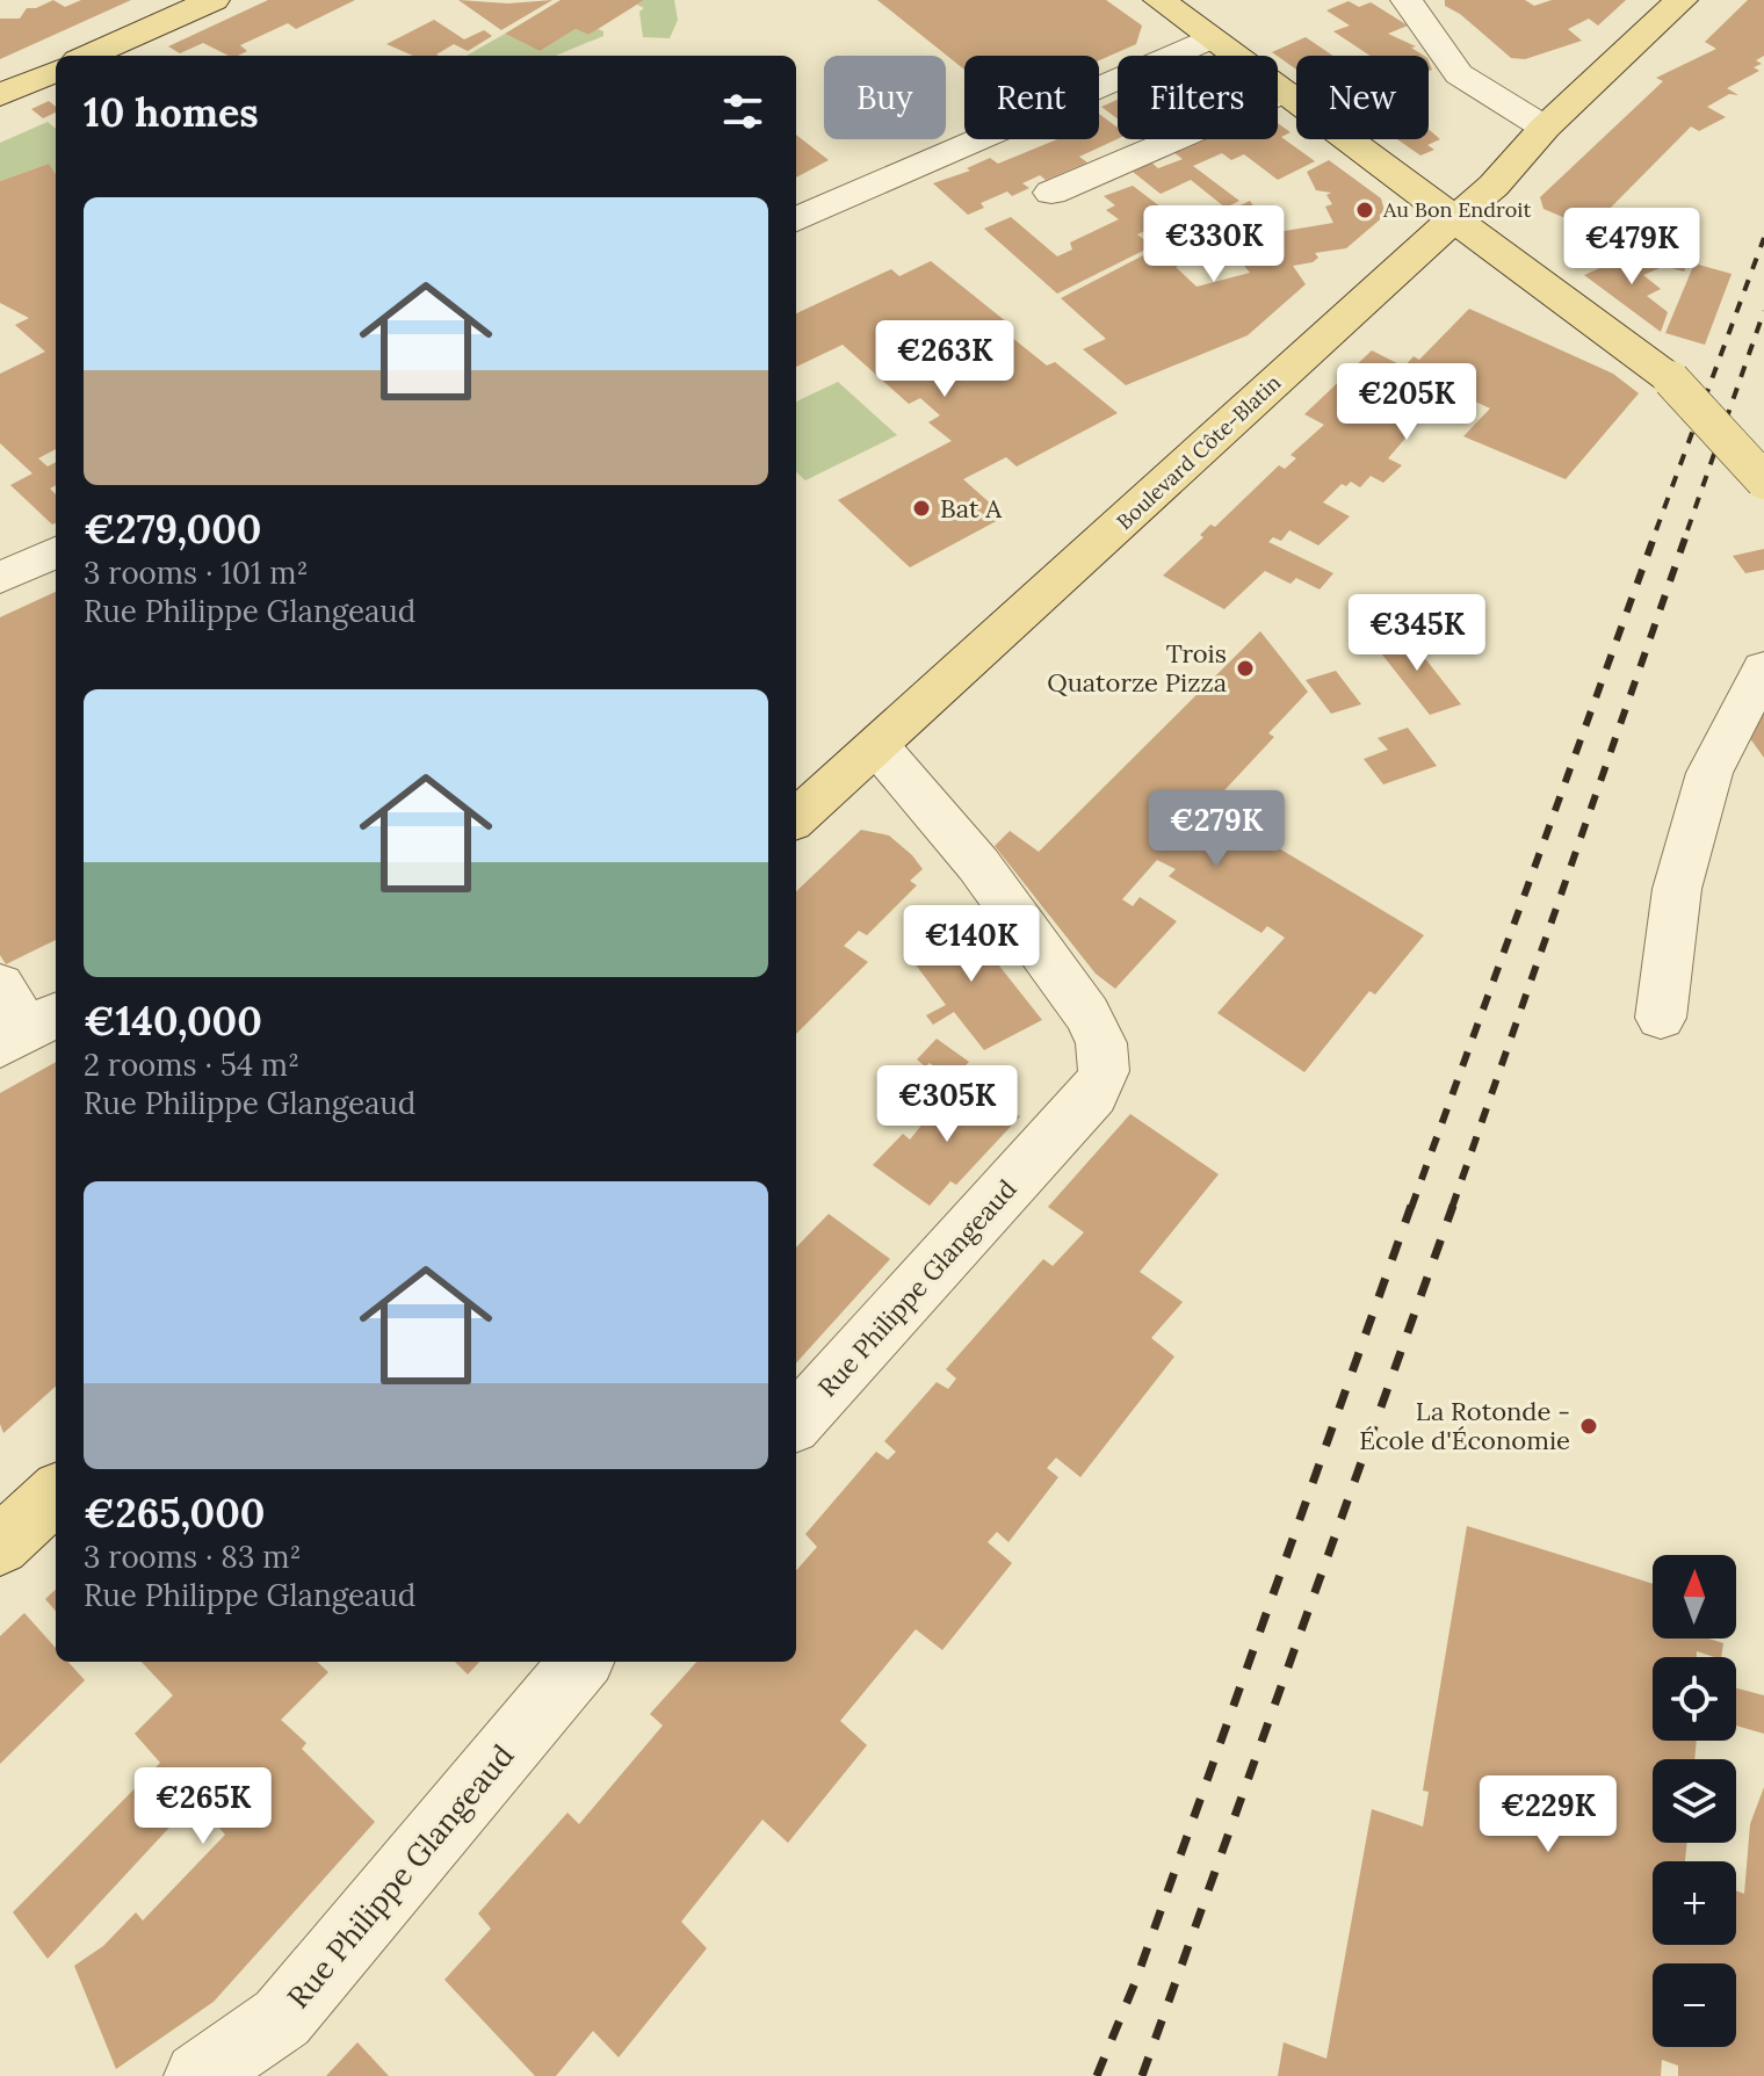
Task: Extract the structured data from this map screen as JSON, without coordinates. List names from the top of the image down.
{
  "streets": {
    "main road": ["Boulevard Côte-Blatin"],
    "street": ["Rue Philippe Glangeaud"]
  },
  "crossings": [
    ["Boulevard Côte-Blatin", "Rue Philippe Glangeaud"]
  ],
  "places": [
    "Au Bon Endroit",
    "Bat A",
    "Trois Quatorze Pizza",
    "La Rotonde - École d'Économie"
  ],
  "north": "top",
  "page": {
    "chip": [
      "Buy",
      "Rent",
      "Filters",
      "New"
    ],
    "heading": "10 homes",
    "list": [
      {
        "name": "€279,000",
        "note": "3 rooms · 101 m² · Rue Philippe Glangeaud"
      },
      {
        "name": "€140,000",
        "note": "2 rooms · 54 m² · Rue Philippe Glangeaud"
      },
      {
        "name": "€265,000",
        "note": "3 rooms · 83 m² · Rue Philippe Glangeaud"
      }
    ],
    "price": [
      "€330K",
      "€479K",
      "€263K",
      "€205K",
      "€345K",
      "€279K",
      "€140K",
      "€305K",
      "€265K",
      "€229K"
    ],
    "map_buttons": ["+", "−"]
  }
}
